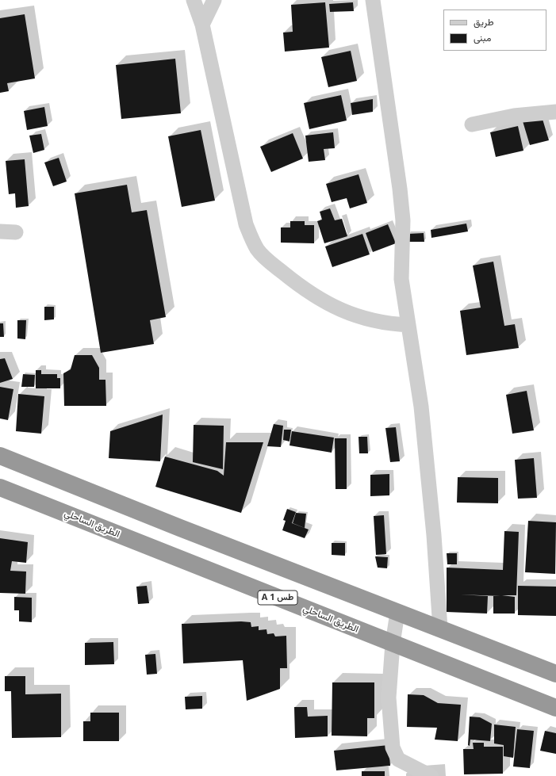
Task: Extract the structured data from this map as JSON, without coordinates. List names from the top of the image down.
{
  "streets": {
    "highway": ["الطريق الساحلي", "A 1 طس"]
  },
  "legend": ["طريق", "مبنى"]
}
